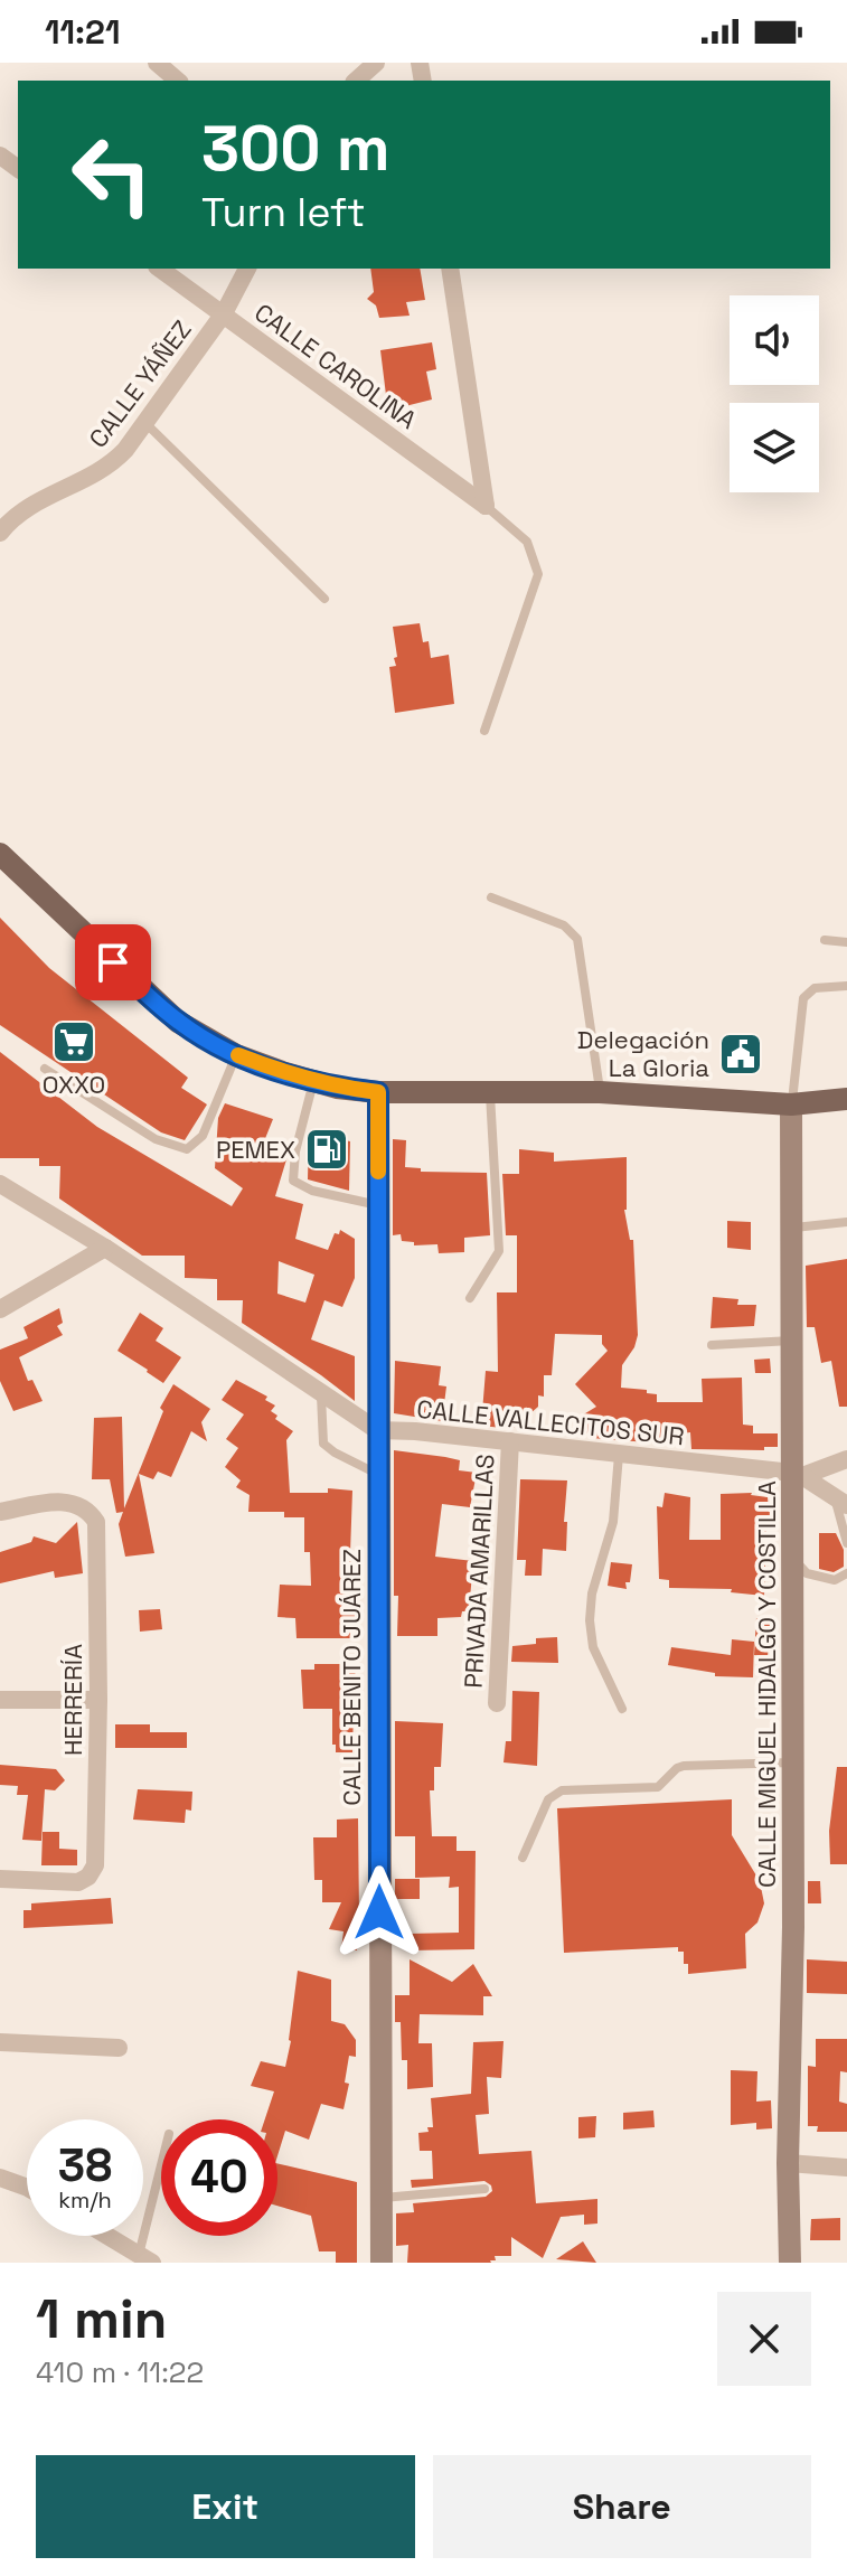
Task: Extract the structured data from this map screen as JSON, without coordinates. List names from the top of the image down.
{
  "streets": {
    "street": [
      "CALLE CAROLINA",
      "CALLE YÁÑEZ",
      "CALLE VALLECITOS SUR",
      "PRIVADA AMARILLAS",
      "CALLE BENITO JUÁREZ",
      "CALLE MIGUEL HIDALGO Y COSTILLA",
      "HERRERÍA"
    ]
  },
  "crossings": [
    ["CALLE CAROLINA", "CALLE YÁÑEZ"],
    ["CALLE VALLECITOS SUR", "PRIVADA AMARILLAS"],
    ["CALLE VALLECITOS SUR", "CALLE BENITO JUÁREZ"],
    ["CALLE VALLECITOS SUR", "CALLE MIGUEL HIDALGO Y COSTILLA"]
  ],
  "places": {
    "supermarket": ["OXXO"],
    "public building": ["Delegación La Gloria"],
    "fuel station": ["PEMEX"]
  },
  "page": {
    "status": "11:21",
    "turn": ["300 m", "Turn left"],
    "speed": "38 km/h",
    "limit": "40",
    "heading": ["1 min", "410 m · 11:22"],
    "buttons": ["Exit", "Share"]
  }
}
